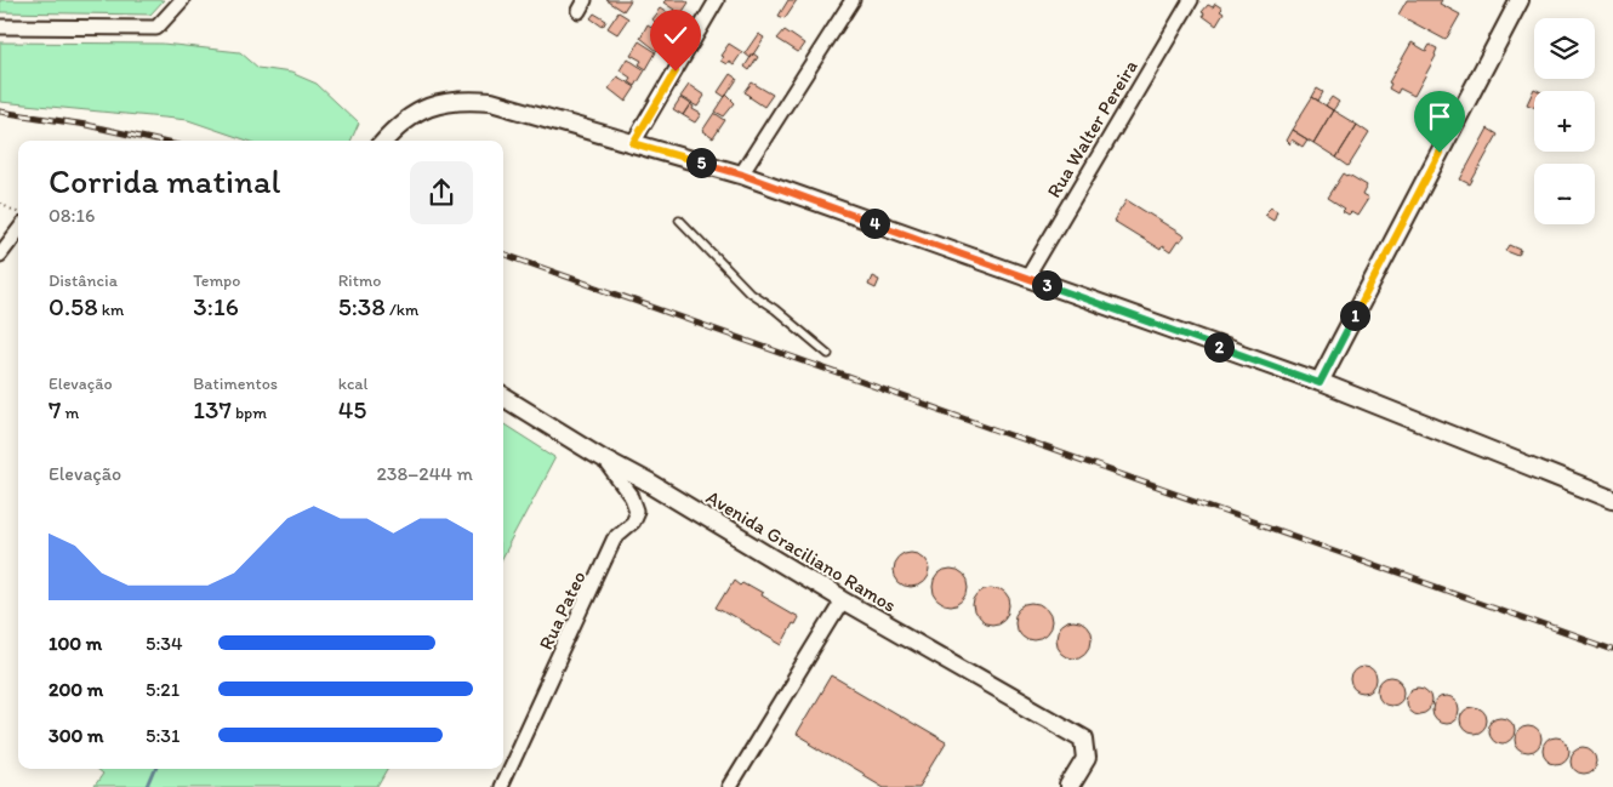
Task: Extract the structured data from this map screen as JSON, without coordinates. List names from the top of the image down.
{
  "streets": {
    "street": ["Rua Walter Pereira", "Avenida Graciliano Ramos", "Rua Pateo"]
  },
  "crossings": [
    ["Avenida Graciliano Ramos", "Rua Pateo"]
  ],
  "page": {
    "map_buttons": ["+", "−"],
    "heading": ["Corrida matinal", "08:16"],
    "pins": [
      "5",
      "4",
      "3",
      "1",
      "2"
    ],
    "stats": [
      ["Distância", "0.58 km"],
      ["Tempo", "3:16"],
      ["Ritmo", "5:38 /km"],
      ["Elevação", "7 m"],
      ["Batimentos", "137 bpm"],
      ["kcal", "45"]
    ],
    "chart": ["Elevação", "238–244 m"],
    "list": [
      {
        "name": "100 m",
        "note": "5:34"
      },
      {
        "name": "200 m",
        "note": "5:21"
      },
      {
        "name": "300 m",
        "note": "5:31"
      }
    ]
  }
}
